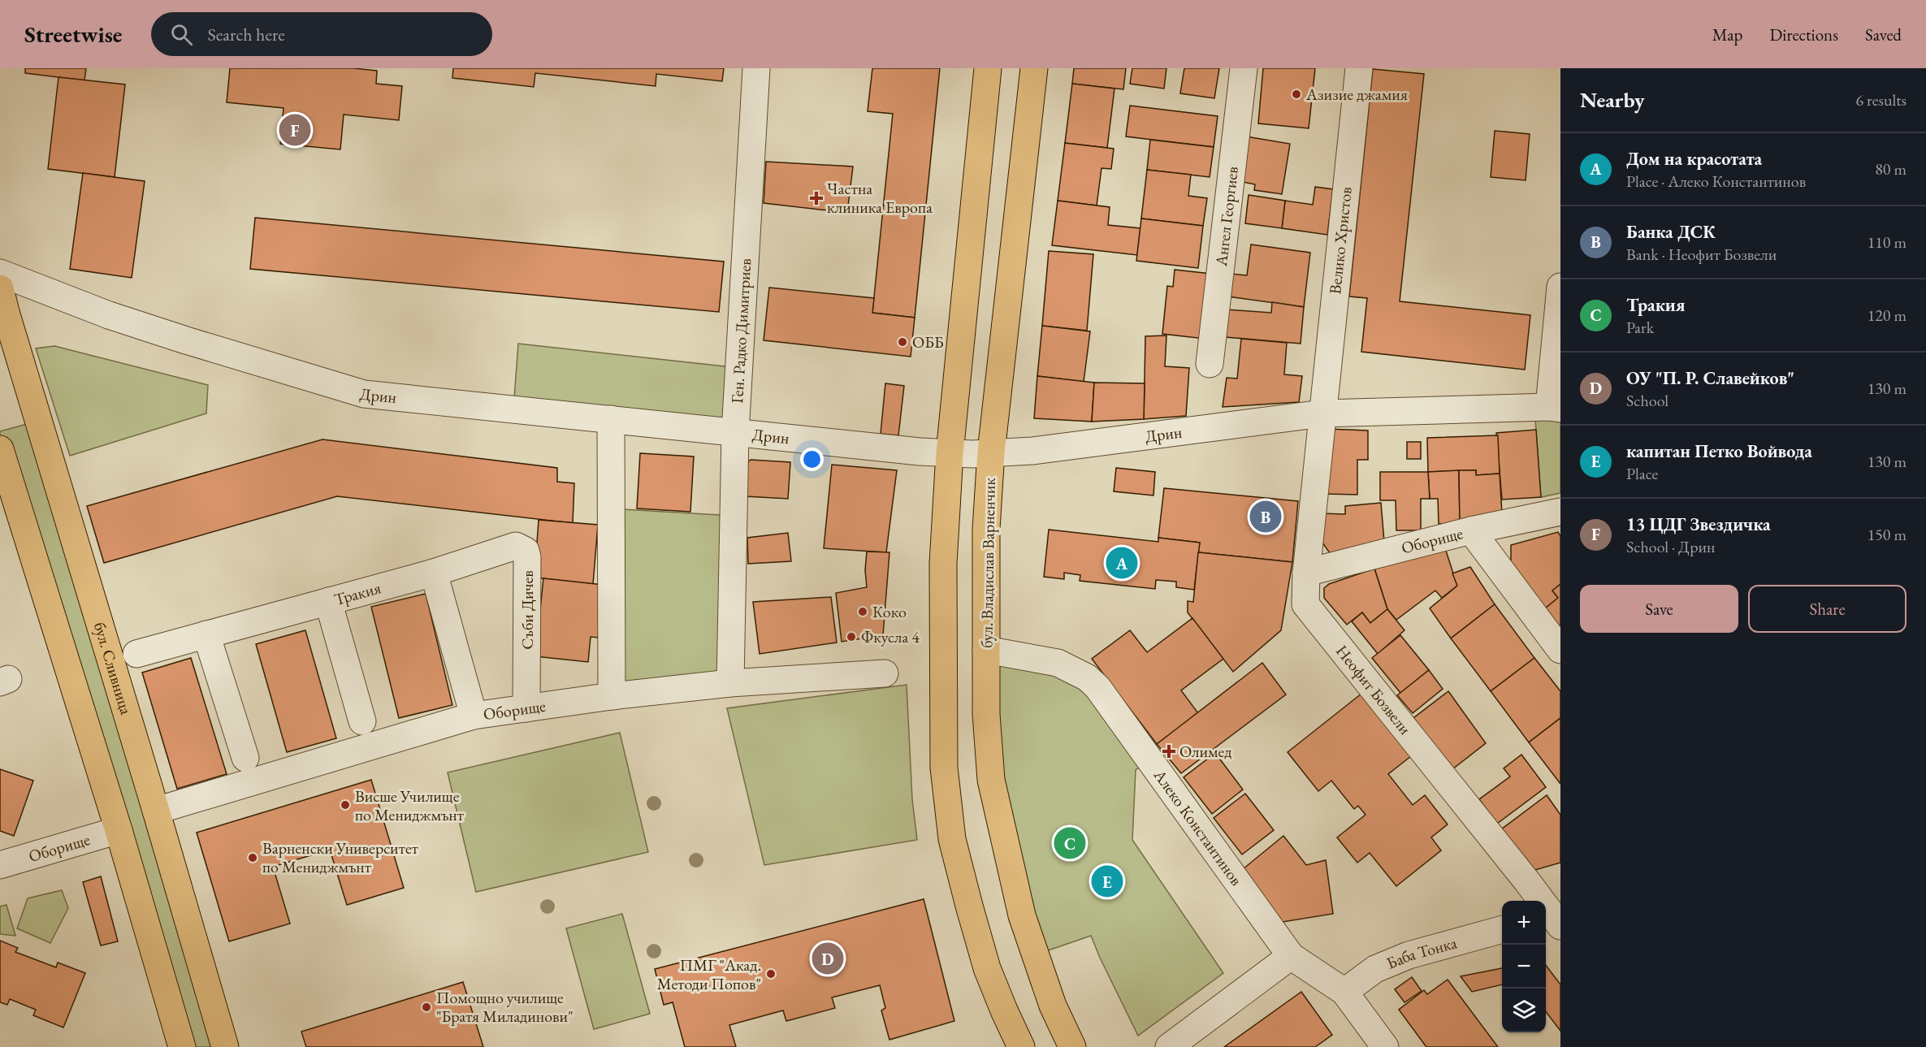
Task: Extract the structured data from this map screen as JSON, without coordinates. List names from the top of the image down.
{
  "streets": {
    "main road": ["бул. Владислав Варненчик", "бул. Сливница"],
    "street": [
      "Ангел Георгиев",
      "Велико Христов",
      "Ген. Радко Димитриев",
      "Дрин",
      "Оборище",
      "Тракия",
      "Съби Дичев",
      "Неофит Бозвели",
      "Алеко Константинов",
      "Баба Тонка"
    ]
  },
  "crossings": [
    ["Велико Христов", "Дрин"],
    ["Велико Христов", "Неофит Бозвели"],
    ["Ген. Радко Димитриев", "Дрин"],
    ["Ген. Радко Димитриев", "Оборище"],
    ["Дрин", "бул. Владислав Варненчик"],
    ["Дрин", "Неофит Бозвели"],
    ["Оборище", "Съби Дичев"],
    ["Оборище", "бул. Сливница"],
    ["Оборище", "Неофит Бозвели"],
    ["бул. Владислав Варненчик", "Алеко Константинов"],
    ["Тракия", "Съби Дичев"],
    ["Алеко Константинов", "Баба Тонка"]
  ],
  "places": {
    "other": [
      "Азизие джамия",
      "ОББ",
      "Коко",
      "Фкусла 4",
      "Висше Училище по Мениджмънт",
      "Варненски Университет по Мениджмънт",
      "ПМГ \"Акад. Методи Попов\"",
      "Помощно училище \"Братя Миладинови\""
    ],
    "health": ["Частна клиника Европа", "Олимед"]
  },
  "page": {
    "header": "Streetwise",
    "search": "Search here",
    "nav": ["Map", "Directions", "Saved"],
    "heading": ["Nearby", "6 results"],
    "pins": [
      "F",
      "B",
      "A",
      "C",
      "E",
      "D"
    ],
    "list": [
      {
        "mark": "A",
        "name": "Дом на красотата",
        "note": "Place · Алеко Константинов",
        "value": "80 m"
      },
      {
        "mark": "B",
        "name": "Банка ДСК",
        "note": "Bank · Неофит Бозвели",
        "value": "110 m"
      },
      {
        "mark": "C",
        "name": "Тракия",
        "note": "Park",
        "value": "120 m"
      },
      {
        "mark": "D",
        "name": "ОУ \"П. Р. Славейков\"",
        "note": "School",
        "value": "130 m"
      },
      {
        "mark": "E",
        "name": "капитан Петко Войвода",
        "note": "Place",
        "value": "130 m"
      },
      {
        "mark": "F",
        "name": "13 ЦДГ Звездичка",
        "note": "School · Дрин",
        "value": "150 m"
      }
    ],
    "buttons": ["Save", "Share"],
    "map_buttons": ["+", "−"]
  }
}
